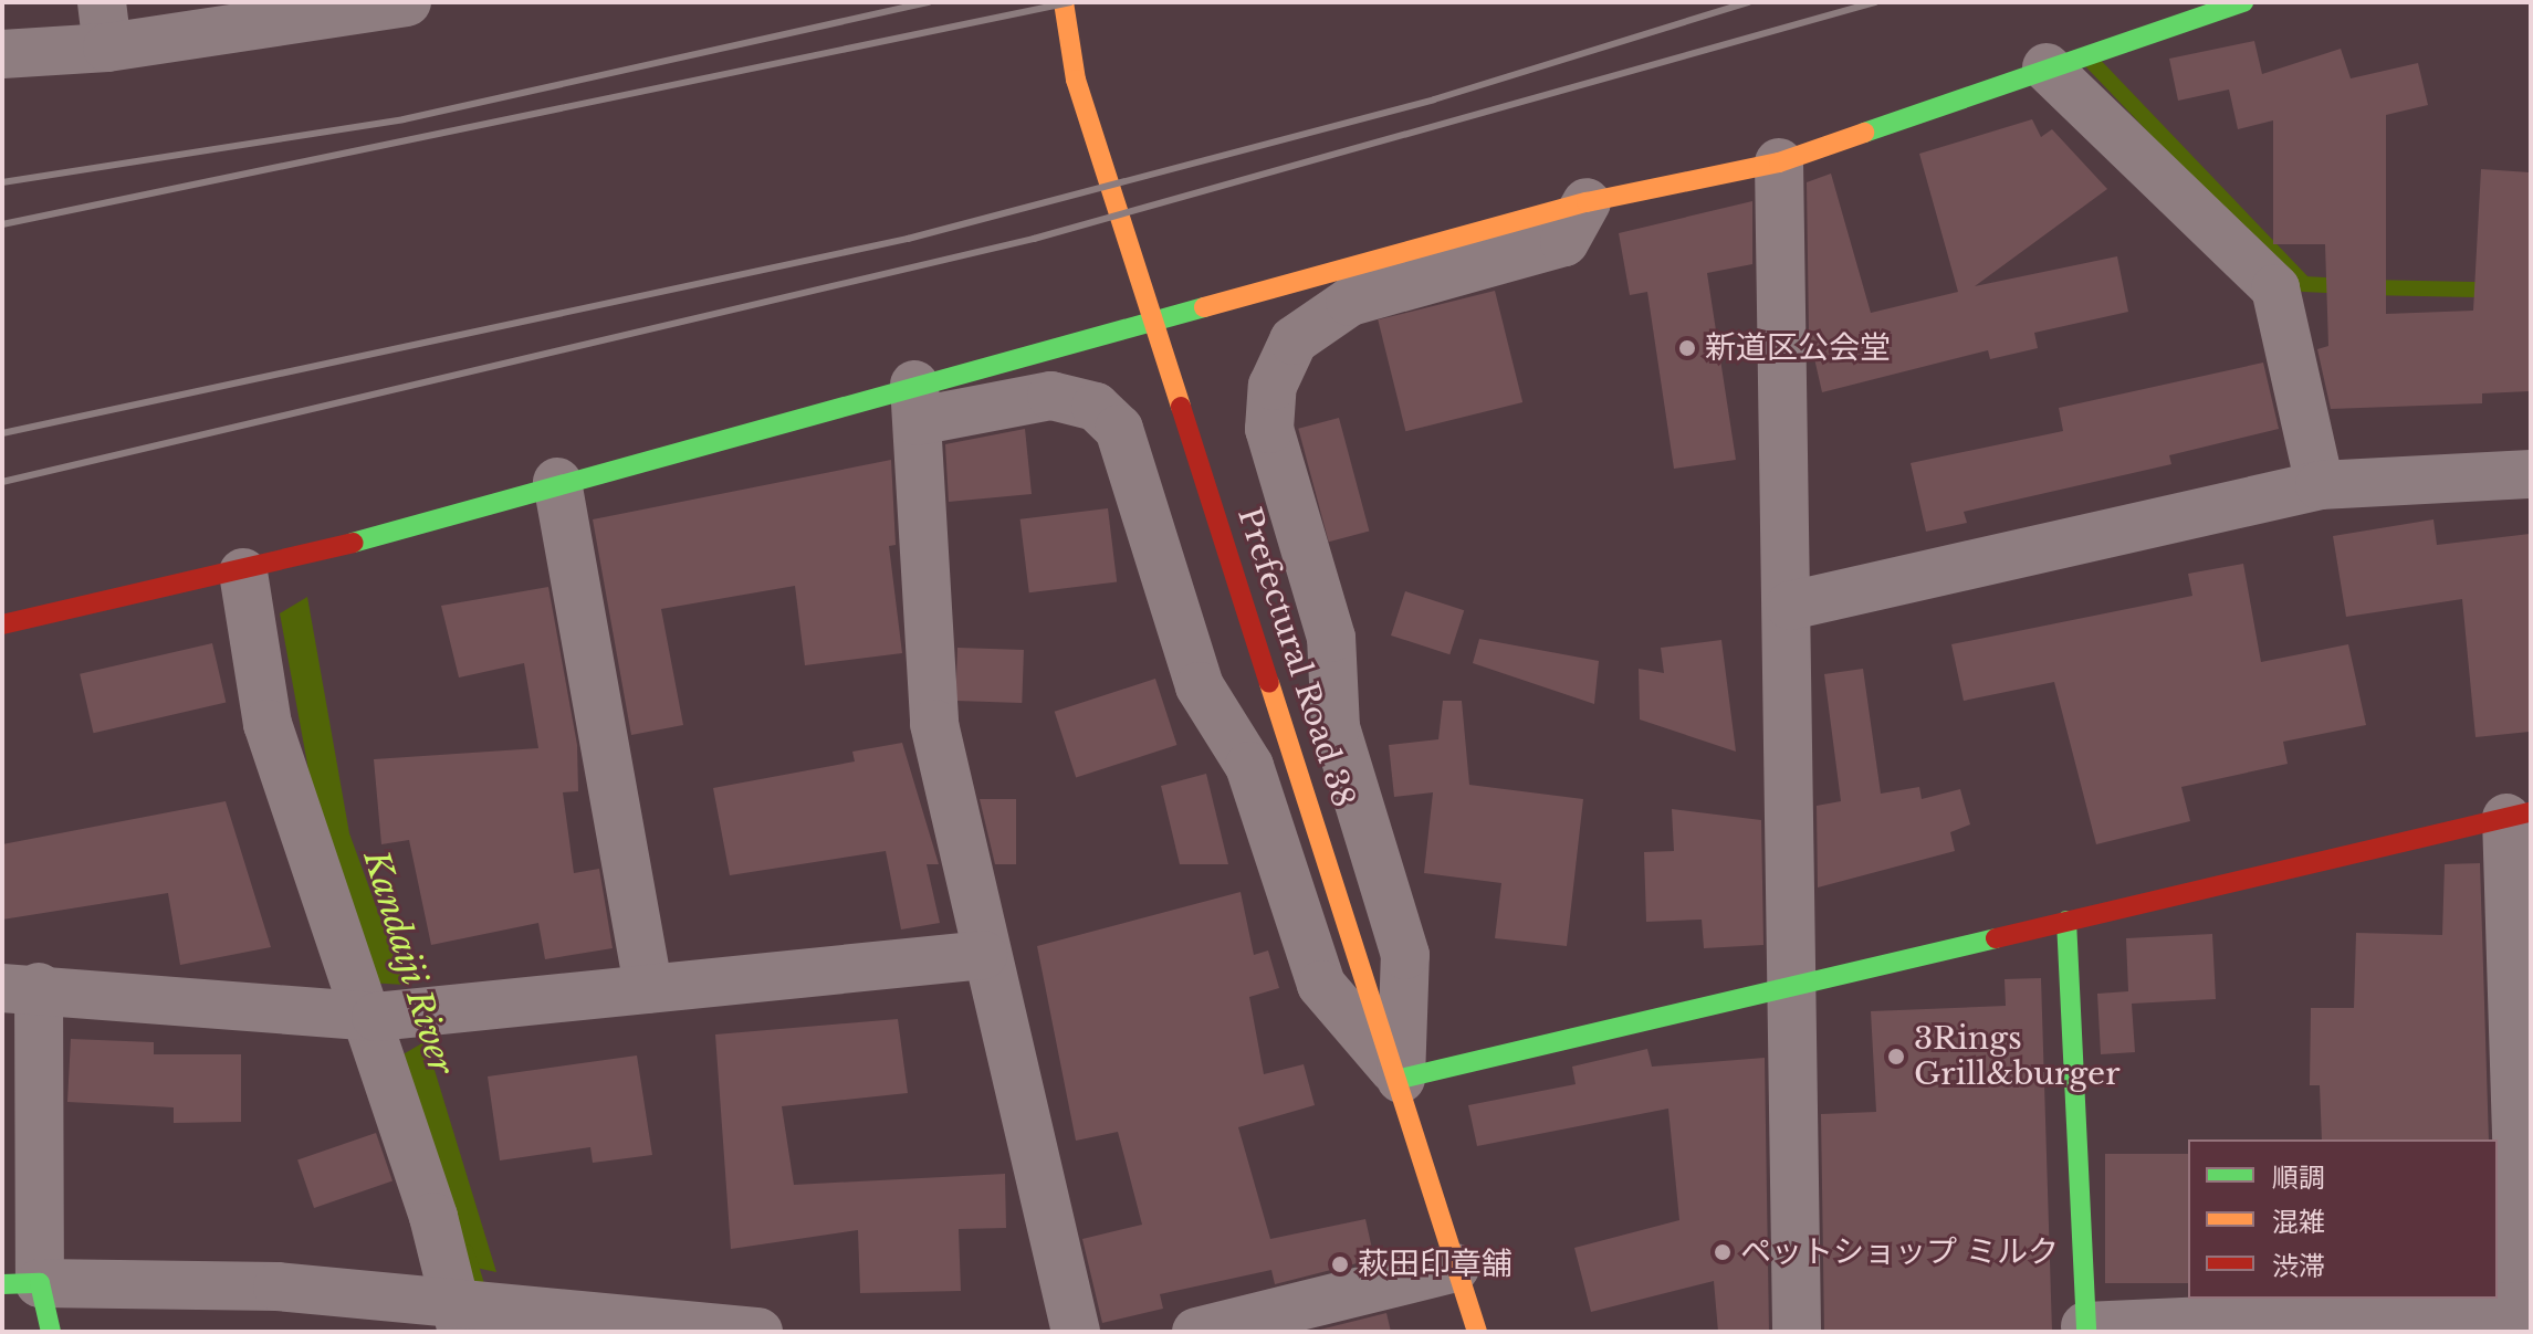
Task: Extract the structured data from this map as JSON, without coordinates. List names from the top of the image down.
{
  "streets": {
    "street": ["Prefectural Road 38"]
  },
  "water": ["Kandaiji River"],
  "places": [
    "新道区公会堂",
    "3Rings Grill&burger",
    "ペットショップ ミルク",
    "萩田印章舗"
  ],
  "legend": ["順調", "混雑", "渋滞"]
}
